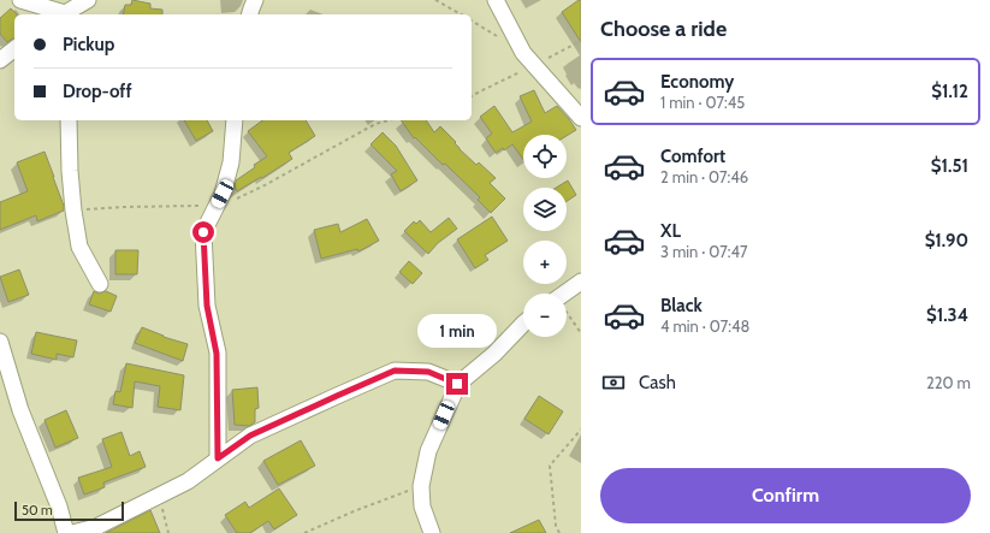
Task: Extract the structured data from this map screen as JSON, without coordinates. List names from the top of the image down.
{
  "scale_bar": "50 m",
  "page": {
    "heading": "Choose a ride",
    "banner": ["Pickup", "Drop-off"],
    "list": [
      {
        "name": "Economy",
        "note": "1 min · 07:45",
        "value": "$1.12"
      },
      {
        "name": "Comfort",
        "note": "2 min · 07:46",
        "value": "$1.51"
      },
      {
        "name": "XL",
        "note": "3 min · 07:47",
        "value": "$1.90"
      },
      {
        "name": "Black",
        "note": "4 min · 07:48",
        "value": "$1.34"
      }
    ],
    "map_buttons": ["+", "−"],
    "bubble": "1 min",
    "pay": ["Cash", "220 m"],
    "buttons": "Confirm",
    "scale": "50 m"
  }
}
